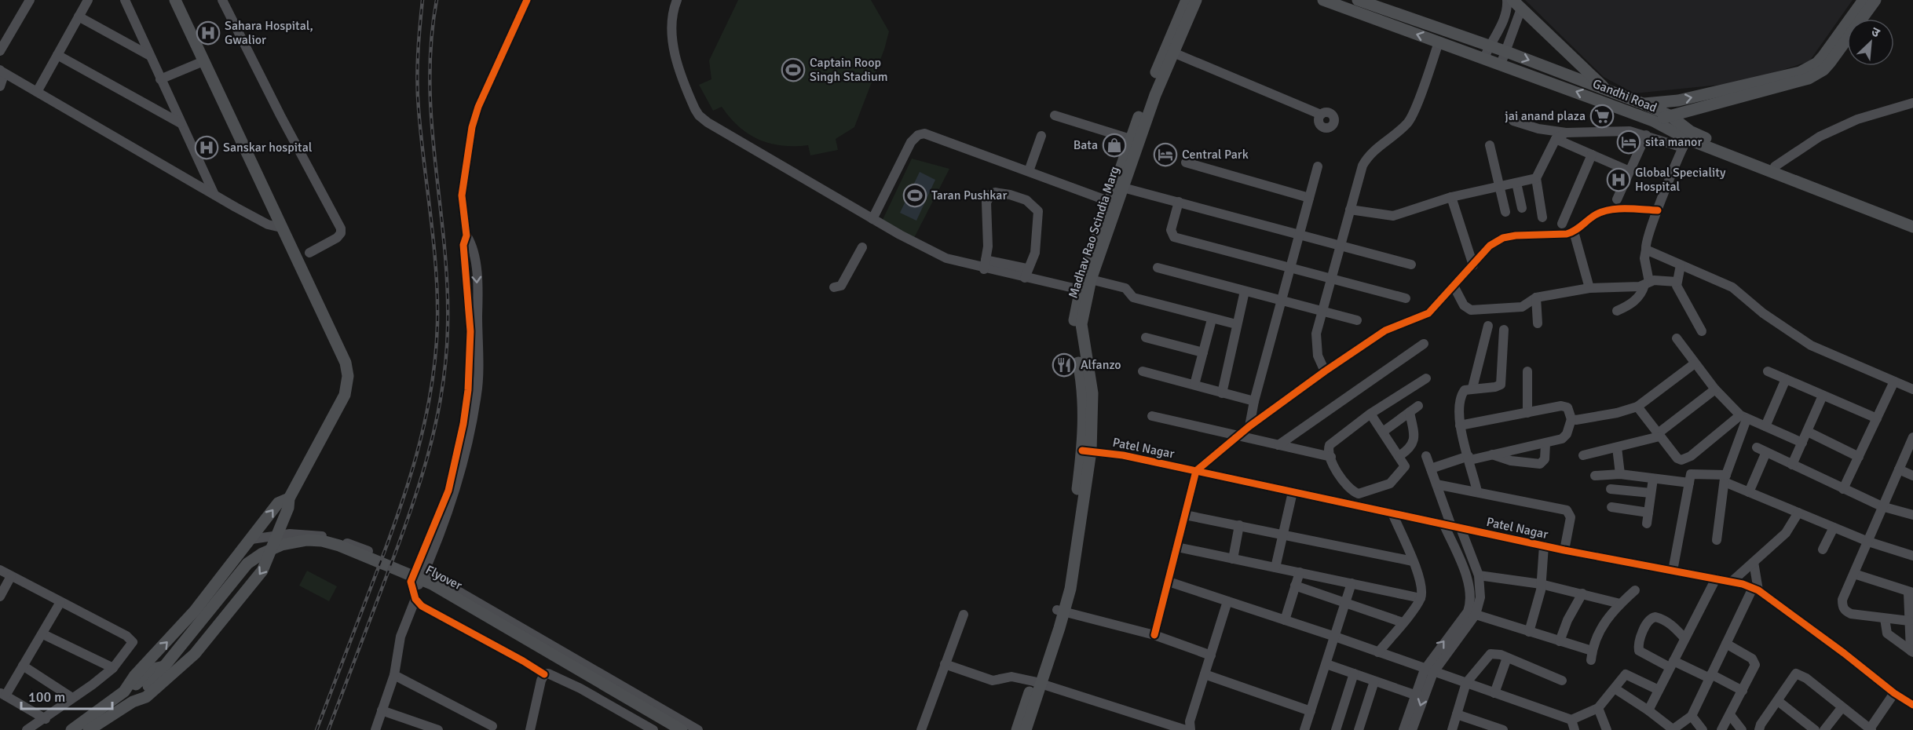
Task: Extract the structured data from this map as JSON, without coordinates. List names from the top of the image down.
{
  "streets": {
    "main road": ["Gandhi Road", "Madhav Rao Scindia Marg", "Flyover"],
    "street": ["Patel Nagar"]
  },
  "crossings": [
    ["Madhav Rao Scindia Marg", "Patel Nagar"]
  ],
  "places": {
    "hospital": ["Sahara Hospital, Gwalior", "Sanskar hospital", "Global Speciality Hospital"],
    "sports": ["Captain Roop Singh Stadium", "Taran Pushkar"],
    "supermarket": ["jai anand plaza"],
    "hotel": ["sita manor", "Central Park"],
    "shop": ["Bata"],
    "restaurant": ["Alfanzo"]
  },
  "scale_bar": "100 m",
  "north": "top right"
}
